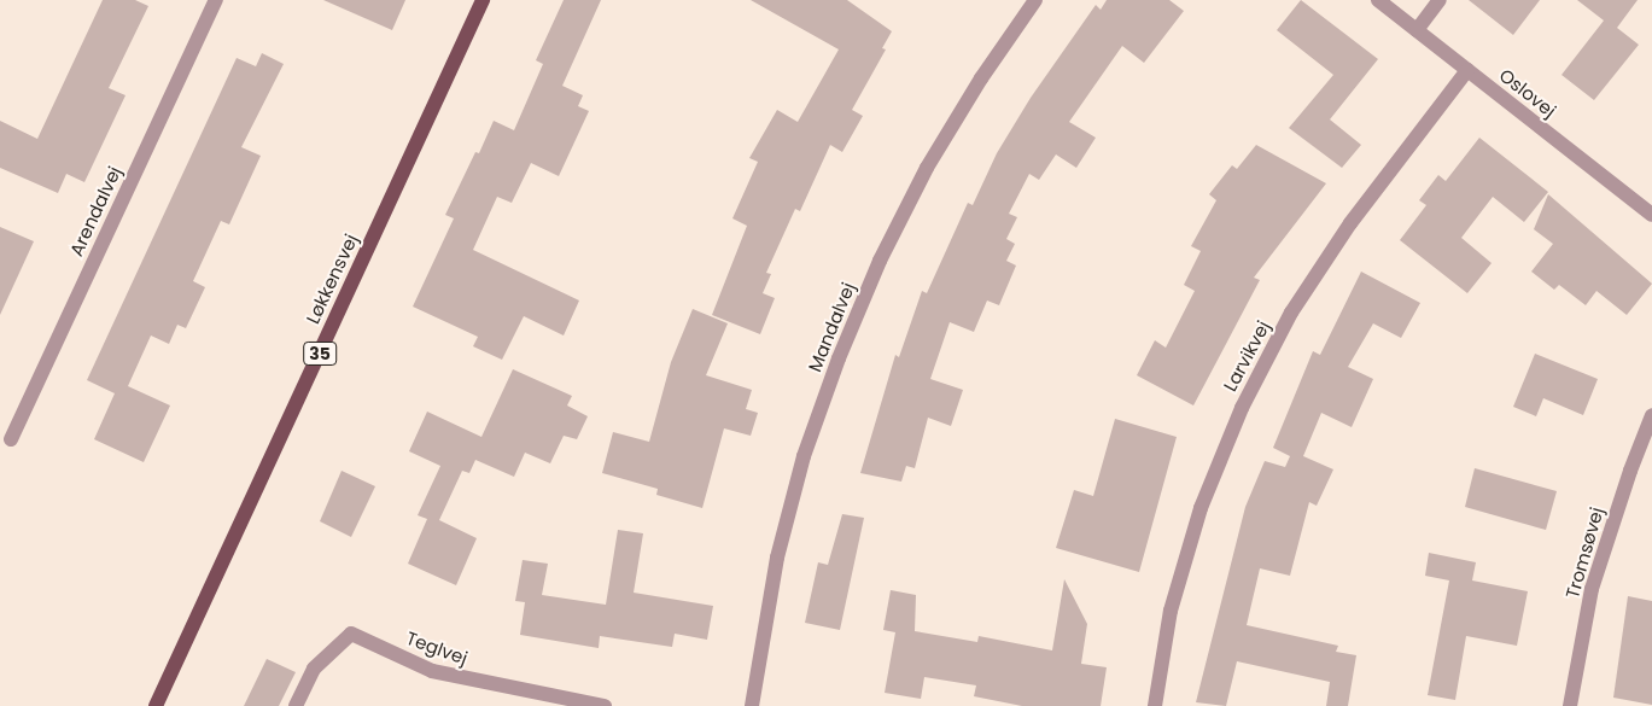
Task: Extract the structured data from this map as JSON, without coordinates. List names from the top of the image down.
{
  "streets": {
    "main road": ["Løkkensvej", "35"],
    "street": [
      "Oslovej",
      "Arendalvej",
      "Mandalvej",
      "Larvikvej",
      "Tromsøvej",
      "Teglvej"
    ]
  },
  "crossings": [
    ["Oslovej", "Larvikvej"]
  ]
}
